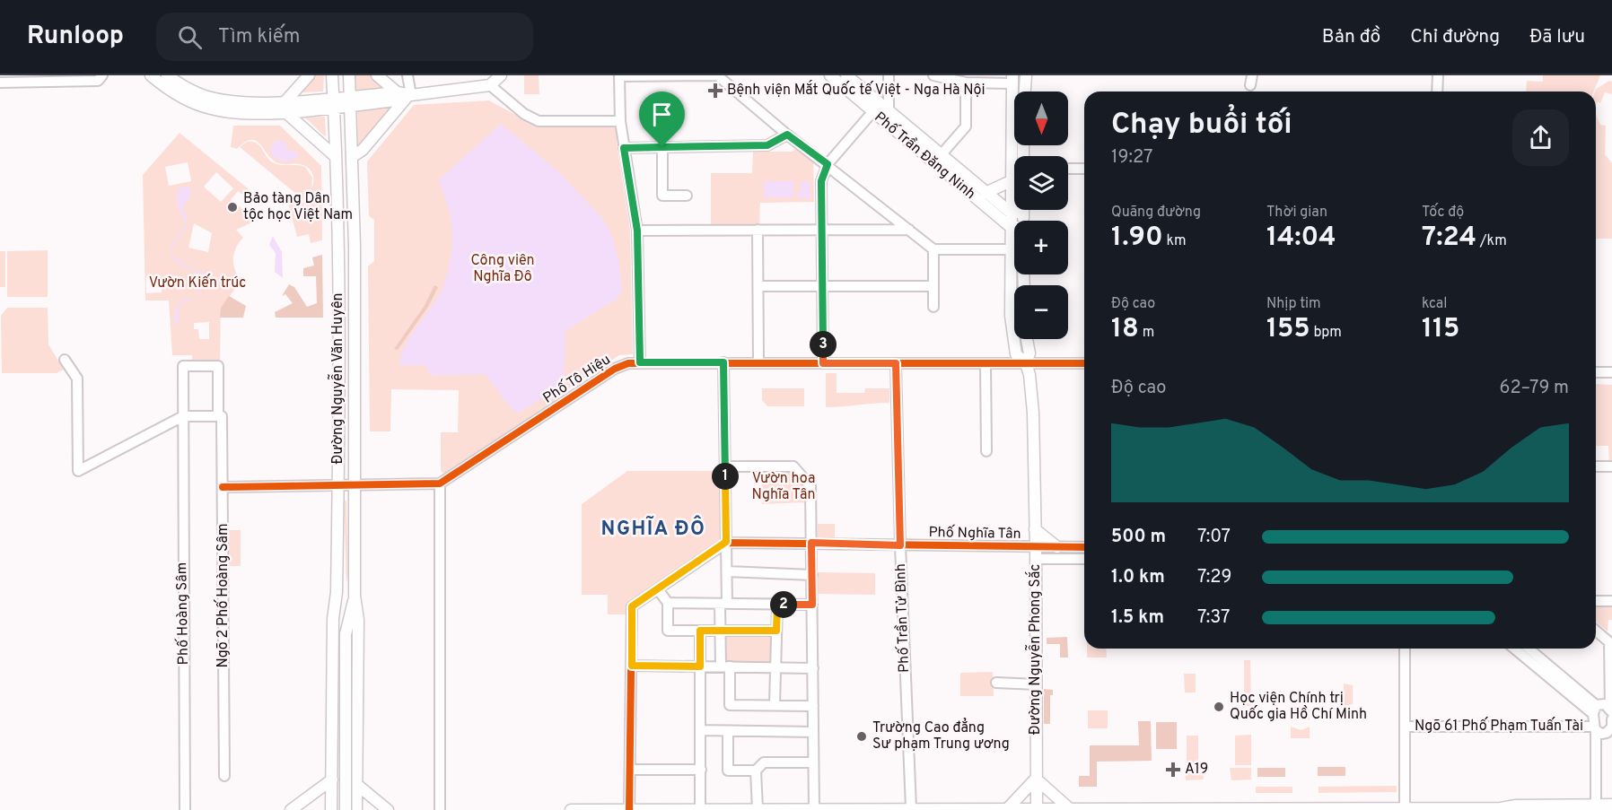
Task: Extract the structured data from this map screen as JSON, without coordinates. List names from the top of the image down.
{
  "streets": {
    "main road": ["Phố Trần Đăng Ninh", "Đường Nguyễn Văn Huyên", "Đường Nguyễn Phong Sắc"],
    "street": [
      "Phố Tô Hiệu",
      "Phố Nghĩa Tân",
      "Ngõ 2 Phố Hoàng Sâm",
      "Phố Hoàng Sâm",
      "Phố Trần Tử Bình",
      "Ngõ 61 Phố Phạm Tuấn Tài"
    ]
  },
  "crossings": [
    ["Phố Trần Đăng Ninh", "Đường Nguyễn Phong Sắc"],
    ["Phố Tô Hiệu", "Phố Trần Tử Bình"],
    ["Phố Tô Hiệu", "Đường Nguyễn Phong Sắc"],
    ["Phố Nghĩa Tân", "Phố Trần Tử Bình"],
    ["Phố Nghĩa Tân", "Đường Nguyễn Phong Sắc"],
    ["Ngõ 2 Phố Hoàng Sâm", "Phố Hoàng Sâm"]
  ],
  "districts": ["NGHĨA ĐÔ"],
  "parks": ["Công viên Nghĩa Đô", "Vườn Kiến trúc", "Vườn hoa Nghĩa Tân"],
  "places": {
    "health": ["Bệnh viện Mắt Quốc tế Việt - Nga Hà Nội", "A19"],
    "other": ["Bảo tàng Dân tộc học Việt Nam", "Học viện Chính trị Quốc gia Hồ Chí Minh", "Trường Cao đẳng Sư phạm Trung ương"]
  },
  "north": "bottom",
  "page": {
    "header": "Runloop",
    "search": "Tìm kiếm",
    "nav": ["Bản đồ", "Chỉ đường", "Đã lưu"],
    "map_buttons": ["+", "−"],
    "heading": ["Chạy buổi tối", "19:27"],
    "stats": [
      ["Quãng đường", "1.90 km"],
      ["Thời gian", "14:04"],
      ["Tốc độ", "7:24 /km"],
      ["Độ cao", "18 m"],
      ["Nhịp tim", "155 bpm"],
      ["kcal", "115"]
    ],
    "pins": ["3", "1", "2"],
    "chart": ["Độ cao", "62–79 m"],
    "list": [
      {
        "name": "500 m",
        "note": "7:07"
      },
      {
        "name": "1.0 km",
        "note": "7:29"
      },
      {
        "name": "1.5 km",
        "note": "7:37"
      }
    ]
  }
}
